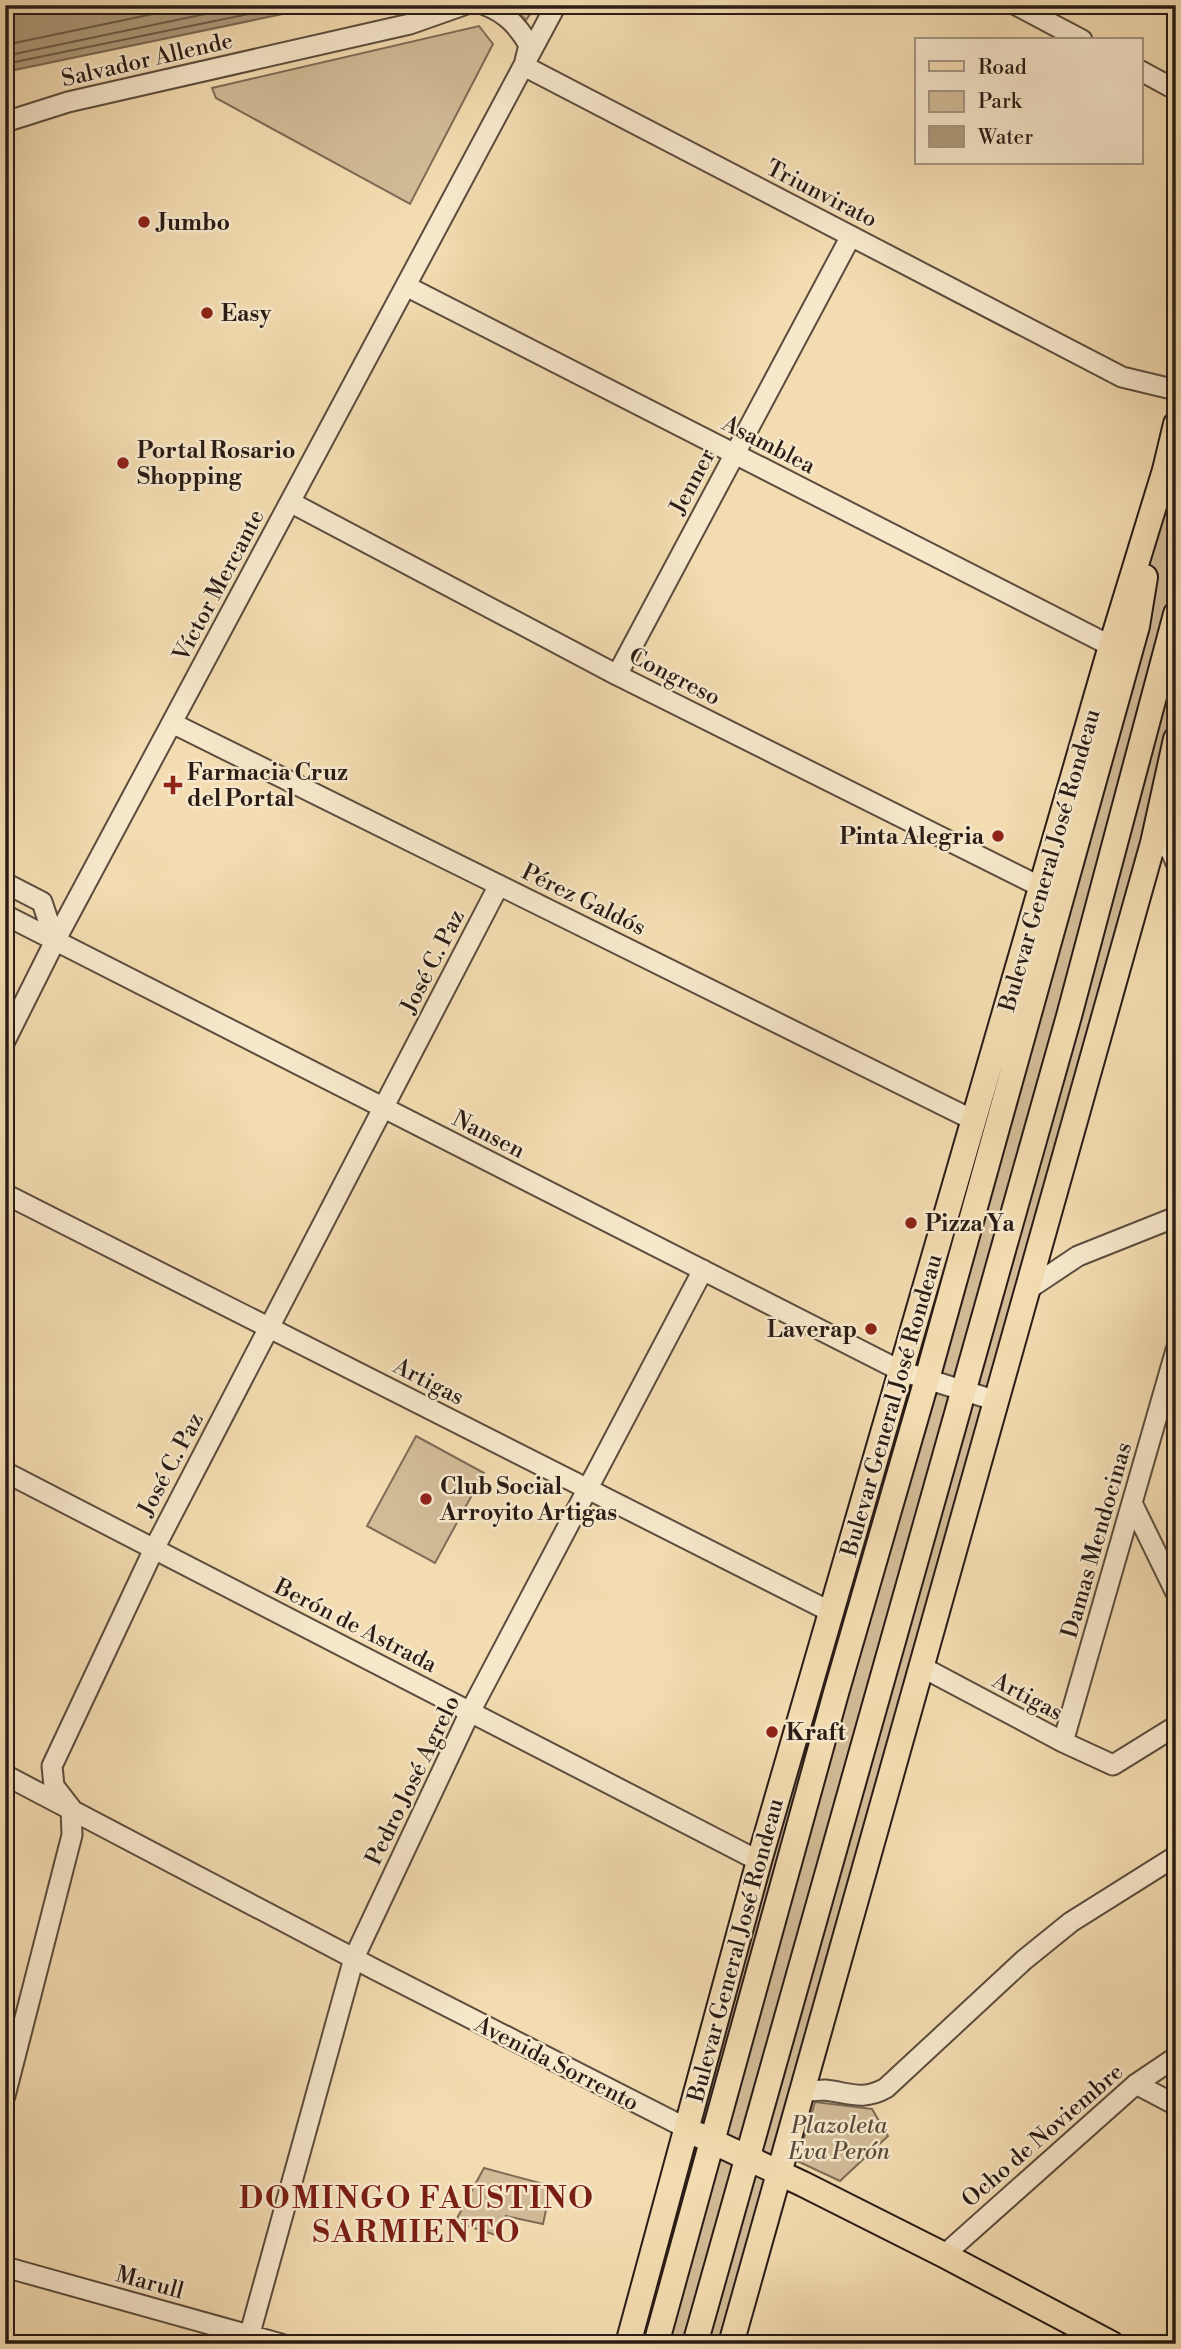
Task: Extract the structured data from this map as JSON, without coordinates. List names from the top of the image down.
{
  "streets": {
    "main road": ["Bulevar General José Rondeau", "Avenida Sorrento"],
    "street": [
      "Salvador Allende",
      "Triunvirato",
      "Asamblea",
      "Jenner",
      "Víctor Mercante",
      "Congreso",
      "Pérez Galdós",
      "José C. Paz",
      "Nansen",
      "Artigas",
      "Damas Mendocinas",
      "Berón de Astrada",
      "Pedro José Agrelo",
      "Ocho de Noviembre",
      "Marull"
    ]
  },
  "crossings": [
    ["Triunvirato", "Jenner"],
    ["Triunvirato", "Víctor Mercante"],
    ["Asamblea", "Jenner"],
    ["Asamblea", "Víctor Mercante"],
    ["Asamblea", "Bulevar General José Rondeau"],
    ["Jenner", "Congreso"],
    ["Víctor Mercante", "Congreso"],
    ["Víctor Mercante", "Pérez Galdós"],
    ["Víctor Mercante", "Nansen"],
    ["Congreso", "Bulevar General José Rondeau"],
    ["Bulevar General José Rondeau", "Pérez Galdós"],
    ["Bulevar General José Rondeau", "Nansen"],
    ["Bulevar General José Rondeau", "Artigas"],
    ["Bulevar General José Rondeau", "Berón de Astrada"],
    ["Bulevar General José Rondeau", "Avenida Sorrento"],
    ["Pérez Galdós", "José C. Paz"],
    ["José C. Paz", "Nansen"],
    ["José C. Paz", "Artigas"],
    ["José C. Paz", "Berón de Astrada"],
    ["José C. Paz", "Avenida Sorrento"],
    ["Nansen", "Pedro José Agrelo"],
    ["Artigas", "Damas Mendocinas"],
    ["Artigas", "Pedro José Agrelo"],
    ["Berón de Astrada", "Pedro José Agrelo"],
    ["Pedro José Agrelo", "Avenida Sorrento"],
    ["Pedro José Agrelo", "Marull"],
    ["Avenida Sorrento", "Ocho de Noviembre"]
  ],
  "districts": ["DOMINGO FAUSTINO SARMIENTO"],
  "parks": ["Plazoleta Eva Perón"],
  "places": {
    "other": [
      "Jumbo",
      "Easy",
      "Portal Rosario Shopping",
      "Pinta Alegria",
      "Pizza Ya",
      "Laverap",
      "Club Social Arroyito Artigas",
      "Kraft"
    ],
    "health": ["Farmacia Cruz del Portal"]
  },
  "legend": ["Road", "Park", "Water"]
}
